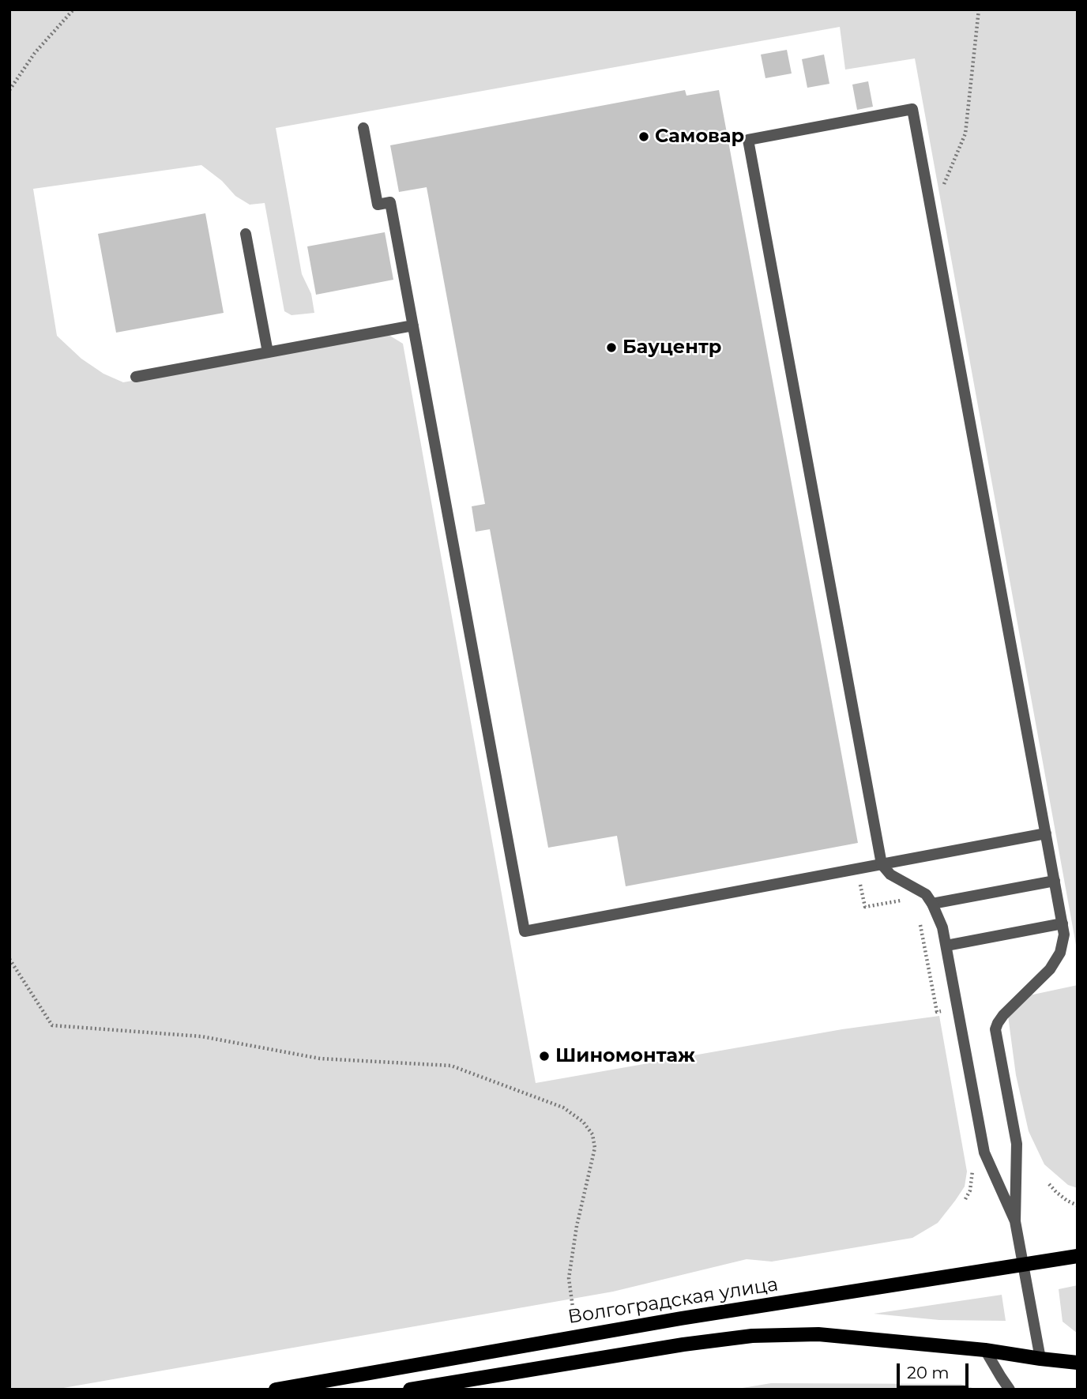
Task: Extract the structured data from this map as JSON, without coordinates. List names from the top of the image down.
{
  "streets": {
    "main road": ["Волгоградская улица"]
  },
  "places": ["Самовар", "Бауцентр", "Шиномонтаж"],
  "scale_bar": "20 m"
}
